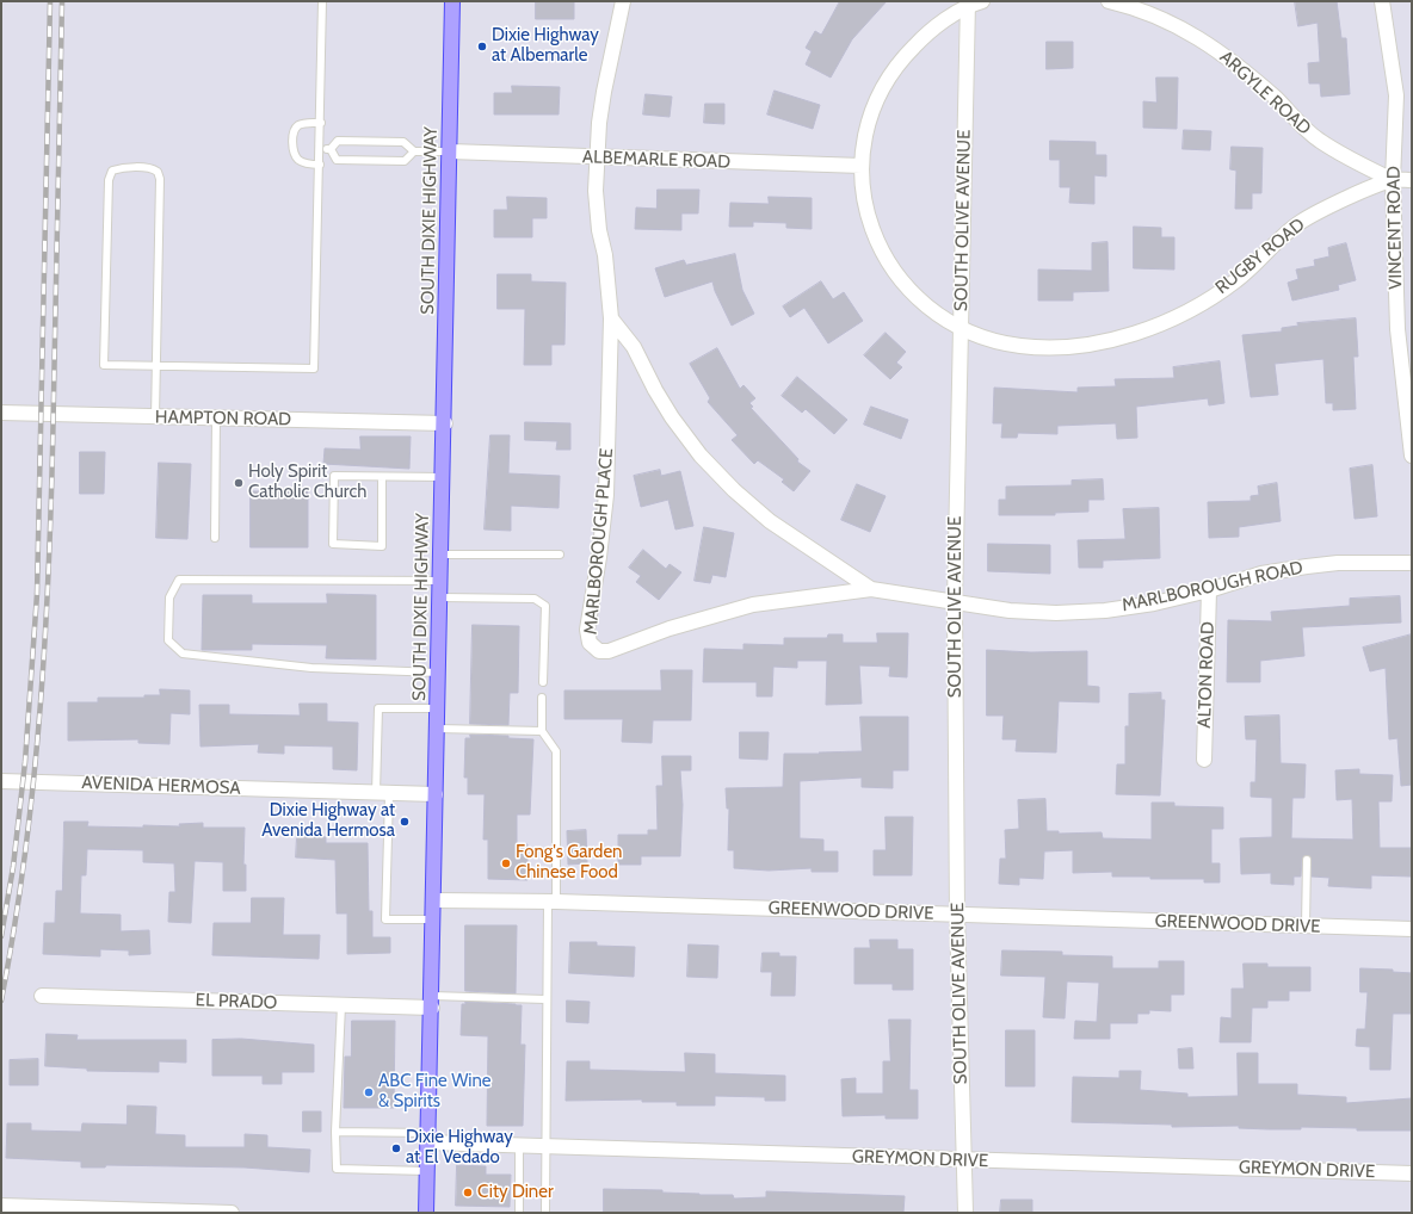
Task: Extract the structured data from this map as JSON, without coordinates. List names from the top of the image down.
{
  "streets": {
    "main road": ["SOUTH DIXIE HIGHWAY"],
    "street": [
      "ARGYLE ROAD",
      "ALBEMARLE ROAD",
      "SOUTH OLIVE AVENUE",
      "VINCENT ROAD",
      "RUGBY ROAD",
      "HAMPTON ROAD",
      "MARLBOROUGH PLACE",
      "MARLBOROUGH ROAD",
      "ALTON ROAD",
      "AVENIDA HERMOSA",
      "GREENWOOD DRIVE",
      "EL PRADO",
      "GREYMON DRIVE"
    ]
  },
  "crossings": [
    ["ARGYLE ROAD", "VINCENT ROAD"],
    ["ARGYLE ROAD", "RUGBY ROAD"],
    ["ALBEMARLE ROAD", "SOUTH DIXIE HIGHWAY"],
    ["ALBEMARLE ROAD", "RUGBY ROAD"],
    ["SOUTH DIXIE HIGHWAY", "HAMPTON ROAD"],
    ["SOUTH DIXIE HIGHWAY", "AVENIDA HERMOSA"],
    ["SOUTH DIXIE HIGHWAY", "GREENWOOD DRIVE"],
    ["SOUTH DIXIE HIGHWAY", "EL PRADO"],
    ["SOUTH DIXIE HIGHWAY", "GREYMON DRIVE"],
    ["SOUTH OLIVE AVENUE", "RUGBY ROAD"],
    ["SOUTH OLIVE AVENUE", "MARLBOROUGH ROAD"],
    ["SOUTH OLIVE AVENUE", "GREENWOOD DRIVE"],
    ["SOUTH OLIVE AVENUE", "GREYMON DRIVE"],
    ["VINCENT ROAD", "RUGBY ROAD"],
    ["MARLBOROUGH PLACE", "MARLBOROUGH ROAD"],
    ["MARLBOROUGH ROAD", "ALTON ROAD"]
  ],
  "places": [
    "Dixie Highway at Albemarle",
    "Holy Spirit Catholic Church",
    "Dixie Highway at Avenida Hermosa",
    "Fong's Garden Chinese Food",
    "ABC Fine Wine & Spirits",
    "Dixie Highway at El Vedado",
    "City Diner"
  ]
}
